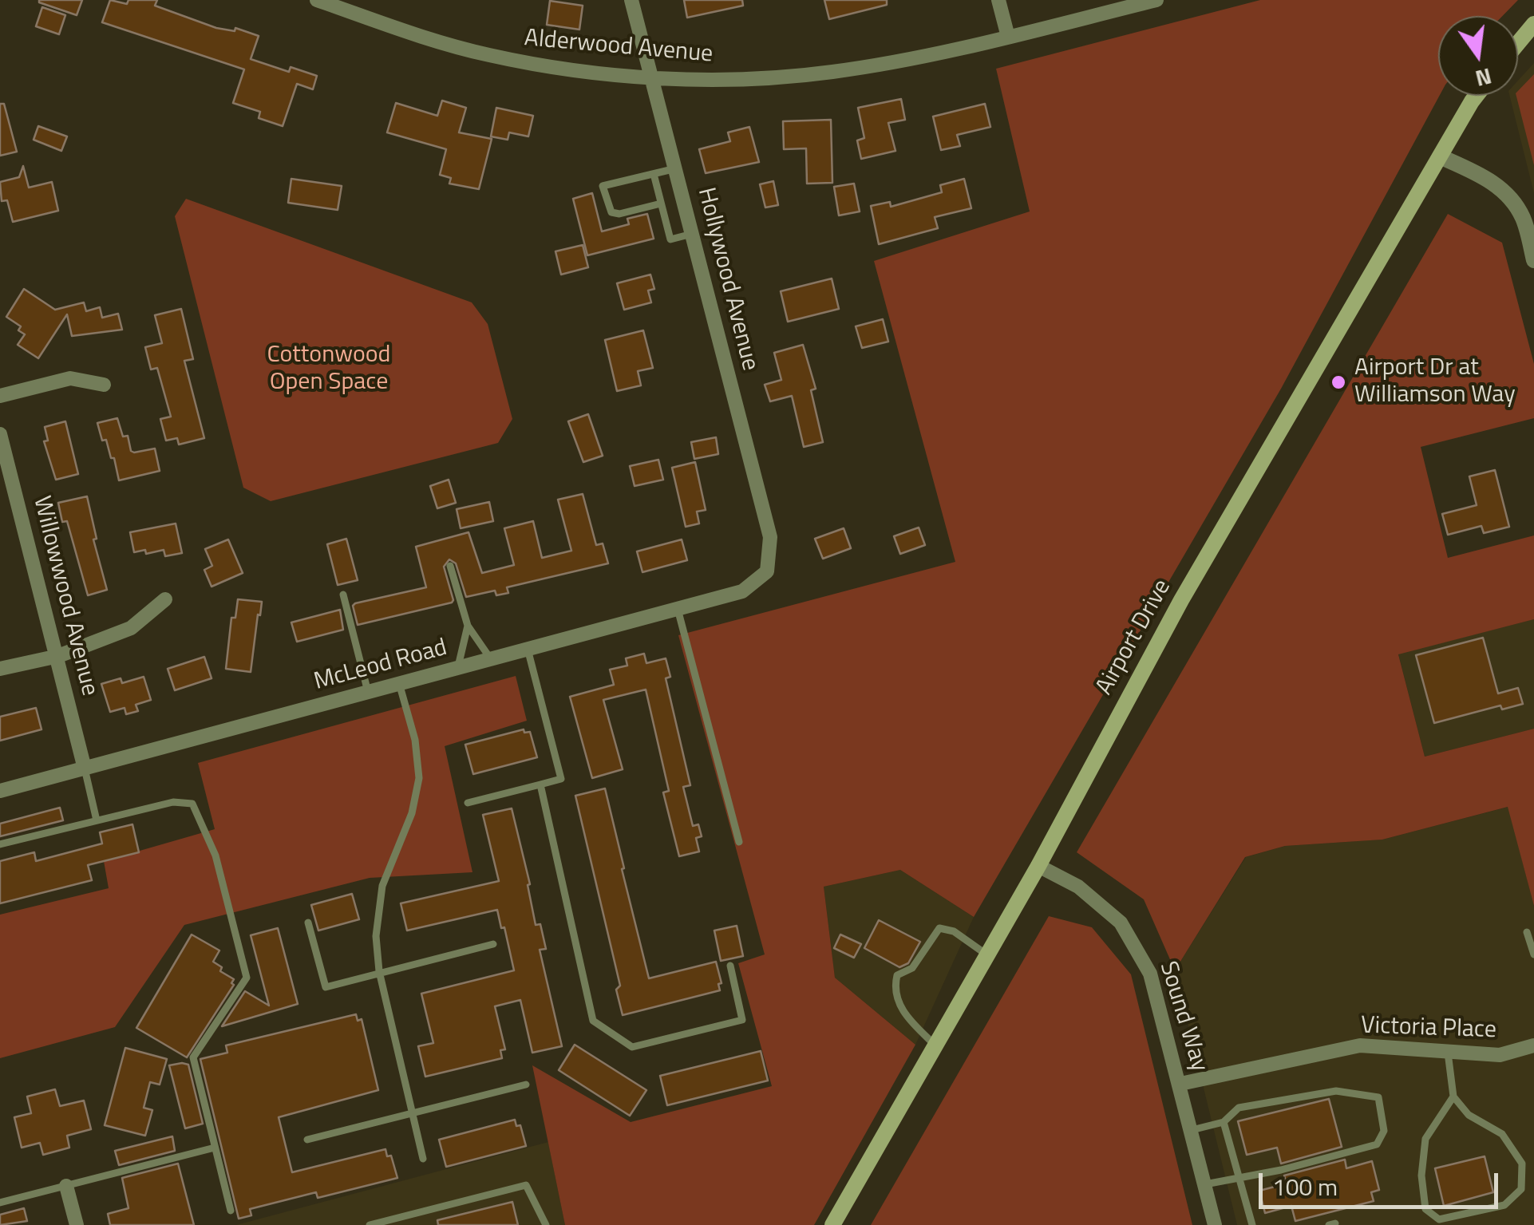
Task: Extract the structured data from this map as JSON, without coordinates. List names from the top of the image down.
{
  "streets": {
    "main road": ["Airport Drive"],
    "street": [
      "Alderwood Avenue",
      "Hollywood Avenue",
      "Willowwood Avenue",
      "McLeod Road",
      "Sound Way",
      "Victoria Place"
    ]
  },
  "crossings": [
    ["Alderwood Avenue", "Hollywood Avenue"],
    ["Hollywood Avenue", "McLeod Road"],
    ["Willowwood Avenue", "McLeod Road"],
    ["Airport Drive", "Sound Way"],
    ["Sound Way", "Victoria Place"]
  ],
  "parks": ["Cottonwood Open Space"],
  "places": ["Airport Dr at Williamson Way"],
  "scale_bar": "100 m",
  "north": "bottom"
}
